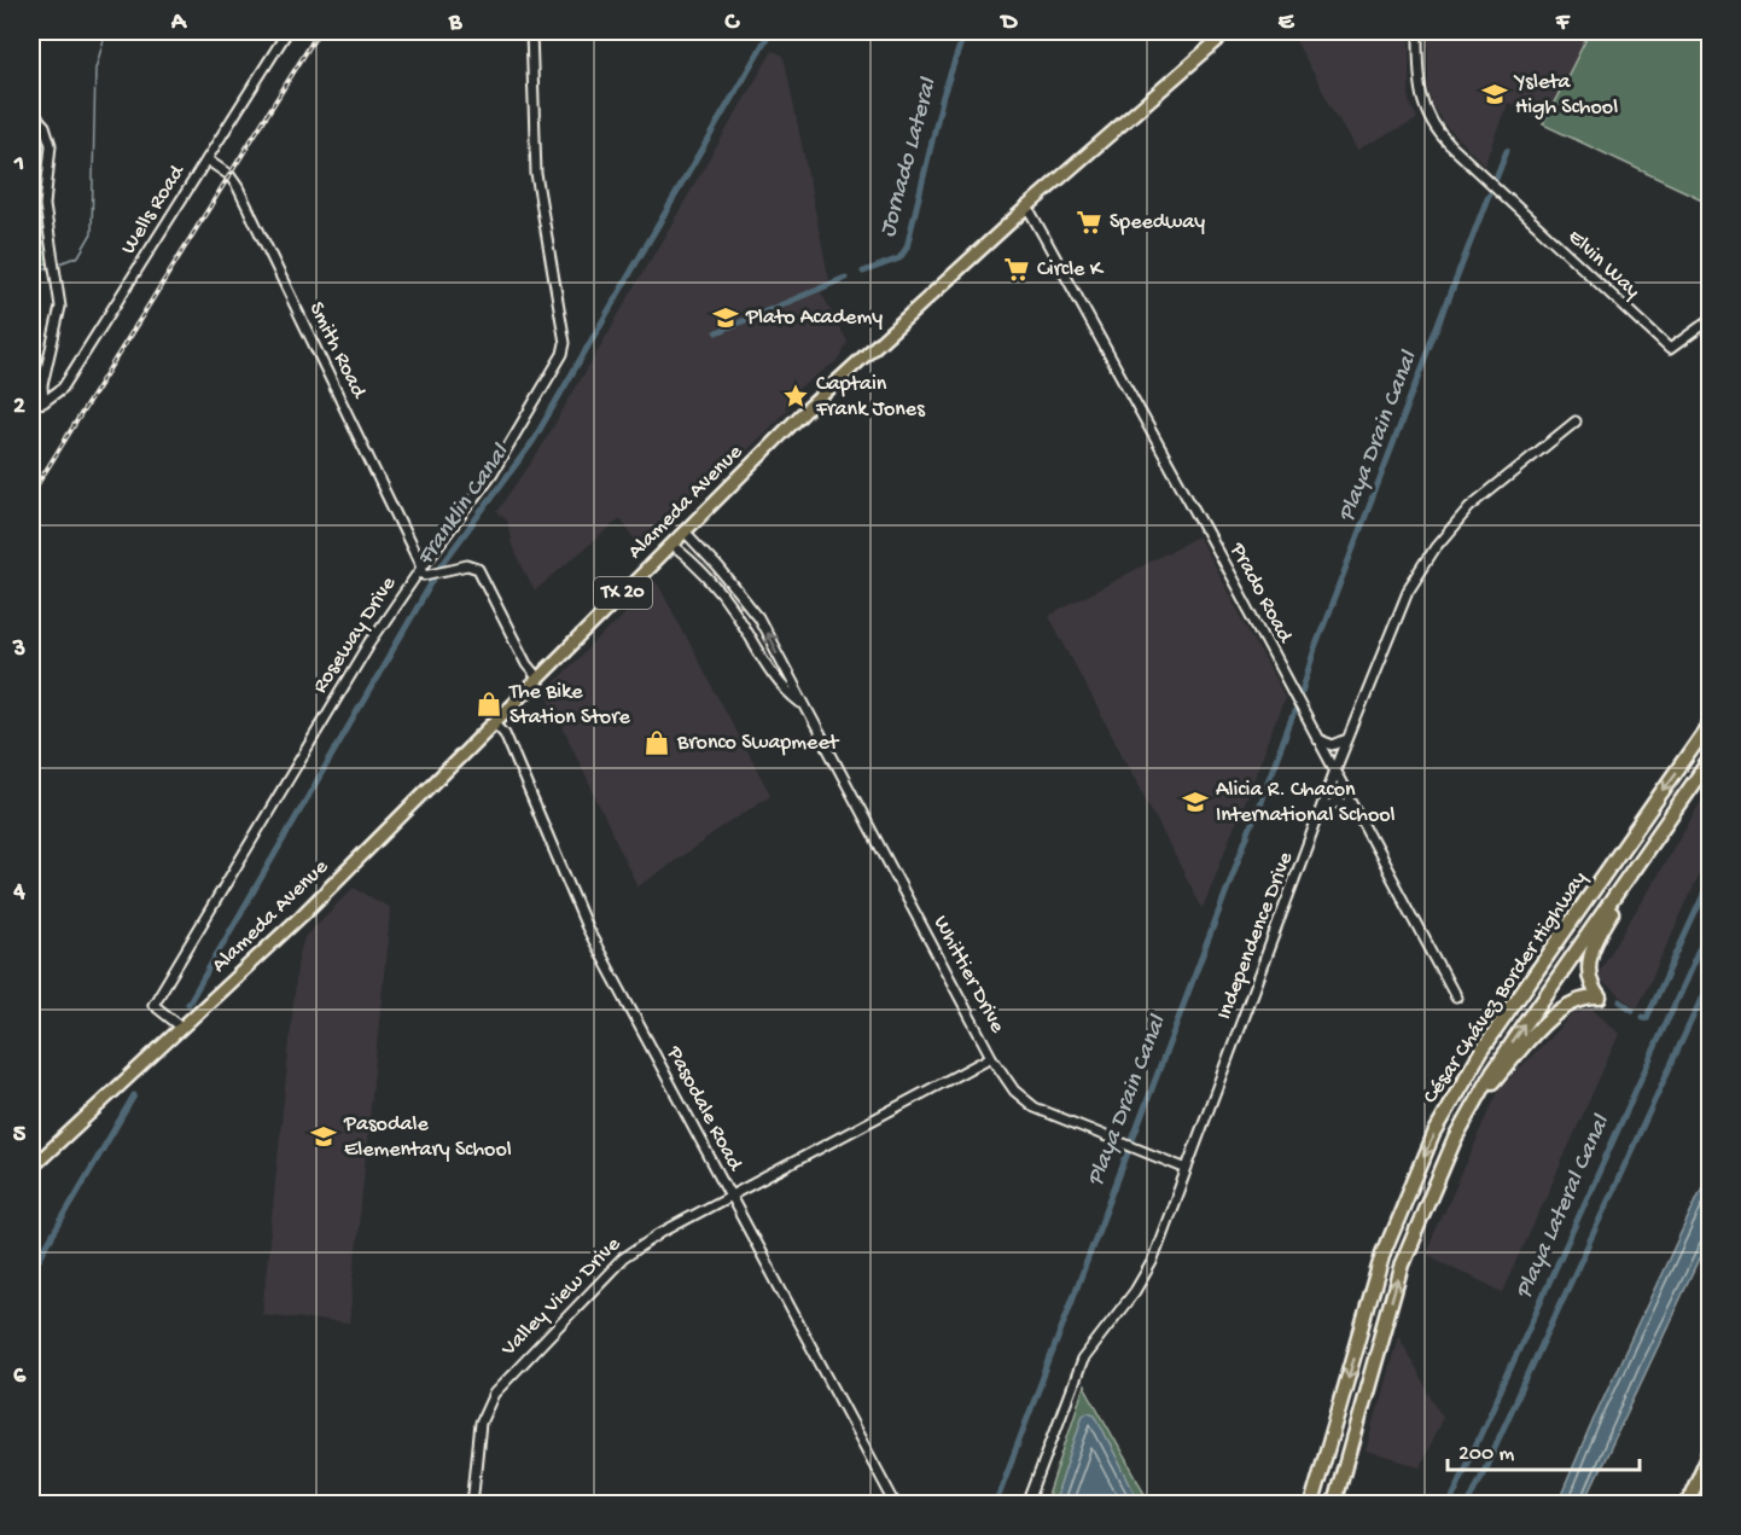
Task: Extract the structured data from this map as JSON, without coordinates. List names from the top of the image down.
{
  "streets": {
    "highway": ["César Chávez Border Highway"],
    "main road": ["Alameda Avenue", "TX 20"],
    "street": [
      "Wells Road",
      "Elvin Way",
      "Smith Road",
      "Prado Road",
      "Roseway Drive",
      "Independence Drive",
      "Whittier Drive",
      "Pasodale Road",
      "Valley View Drive"
    ]
  },
  "crossings": [
    ["Wells Road", "Smith Road"],
    ["Smith Road", "Roseway Drive"],
    ["Alameda Avenue", "Prado Road"],
    ["Alameda Avenue", "Roseway Drive"],
    ["Alameda Avenue", "Whittier Drive"],
    ["Alameda Avenue", "Pasodale Road"],
    ["Prado Road", "Independence Drive"],
    ["Independence Drive", "Whittier Drive"],
    ["Whittier Drive", "Valley View Drive"],
    ["Pasodale Road", "Valley View Drive"]
  ],
  "water": [
    "Jornado Lateral",
    "Playa Drain Canal",
    "Franklin Canal",
    "Playa Lateral Canal"
  ],
  "places": {
    "school or university": [
      "Ysleta High School",
      "Plato Academy",
      "Alicia R. Chacon International School",
      "Pasodale Elementary School"
    ],
    "supermarket": ["Speedway", "Circle K"],
    "place": ["Captain Frank Jones"],
    "shop": ["The Bike Station Store", "Bronco Swapmeet"]
  },
  "scale_bar": "200 m",
  "grid": {
    "columns": [
      "A",
      "B",
      "C",
      "D",
      "E",
      "F"
    ],
    "rows": [
      "1",
      "2",
      "3",
      "4",
      "5",
      "6"
    ]
  }
}
